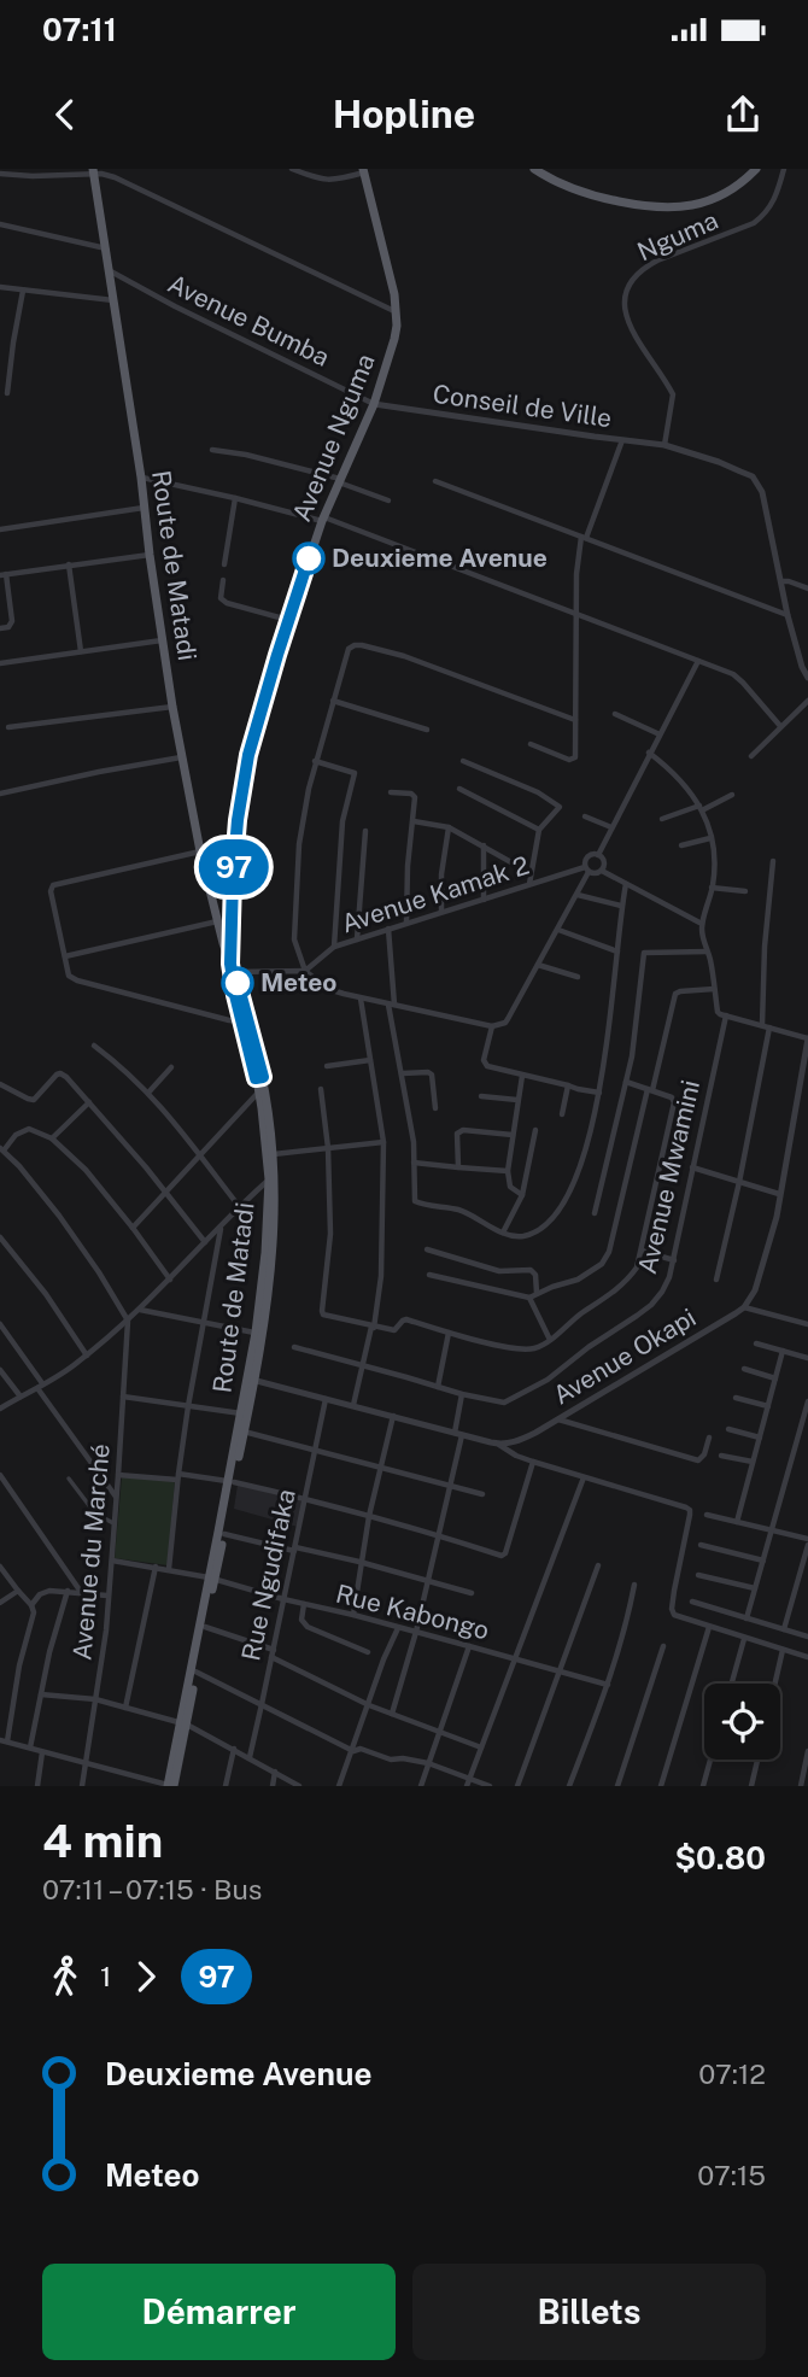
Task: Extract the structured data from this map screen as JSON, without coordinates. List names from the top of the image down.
{
  "streets": {
    "main road": ["Avenue Nguma", "Route de Matadi"],
    "street": [
      "Nguma",
      "Avenue Bumba",
      "Conseil de Ville",
      "Avenue Kamak 2",
      "Avenue Mwamini",
      "Avenue Okapi",
      "Avenue du Marché",
      "Rue Ngudifaka",
      "Rue Kabongo"
    ]
  },
  "crossings": [
    ["Nguma", "Conseil de Ville"],
    ["Avenue Bumba", "Conseil de Ville"],
    ["Avenue Bumba", "Avenue Nguma"],
    ["Avenue Bumba", "Route de Matadi"],
    ["Conseil de Ville", "Avenue Nguma"],
    ["Avenue Nguma", "Route de Matadi"],
    ["Route de Matadi", "Rue Kabongo"],
    ["Avenue du Marché", "Rue Kabongo"],
    ["Rue Ngudifaka", "Rue Kabongo"]
  ],
  "places": ["Deuxieme Avenue", "Meteo"],
  "lines": ["bus line 97"],
  "page": {
    "status": "07:11",
    "header": "Hopline",
    "on_map": "97",
    "heading": ["4 min", "07:11 – 07:15 · Bus", "$0.80"],
    "legs": ["1", "97"],
    "list": [
      {
        "name": "Deuxieme Avenue",
        "value": "07:12"
      },
      {
        "name": "Meteo",
        "value": "07:15"
      }
    ],
    "buttons": ["Démarrer", "Billets"]
  }
}
